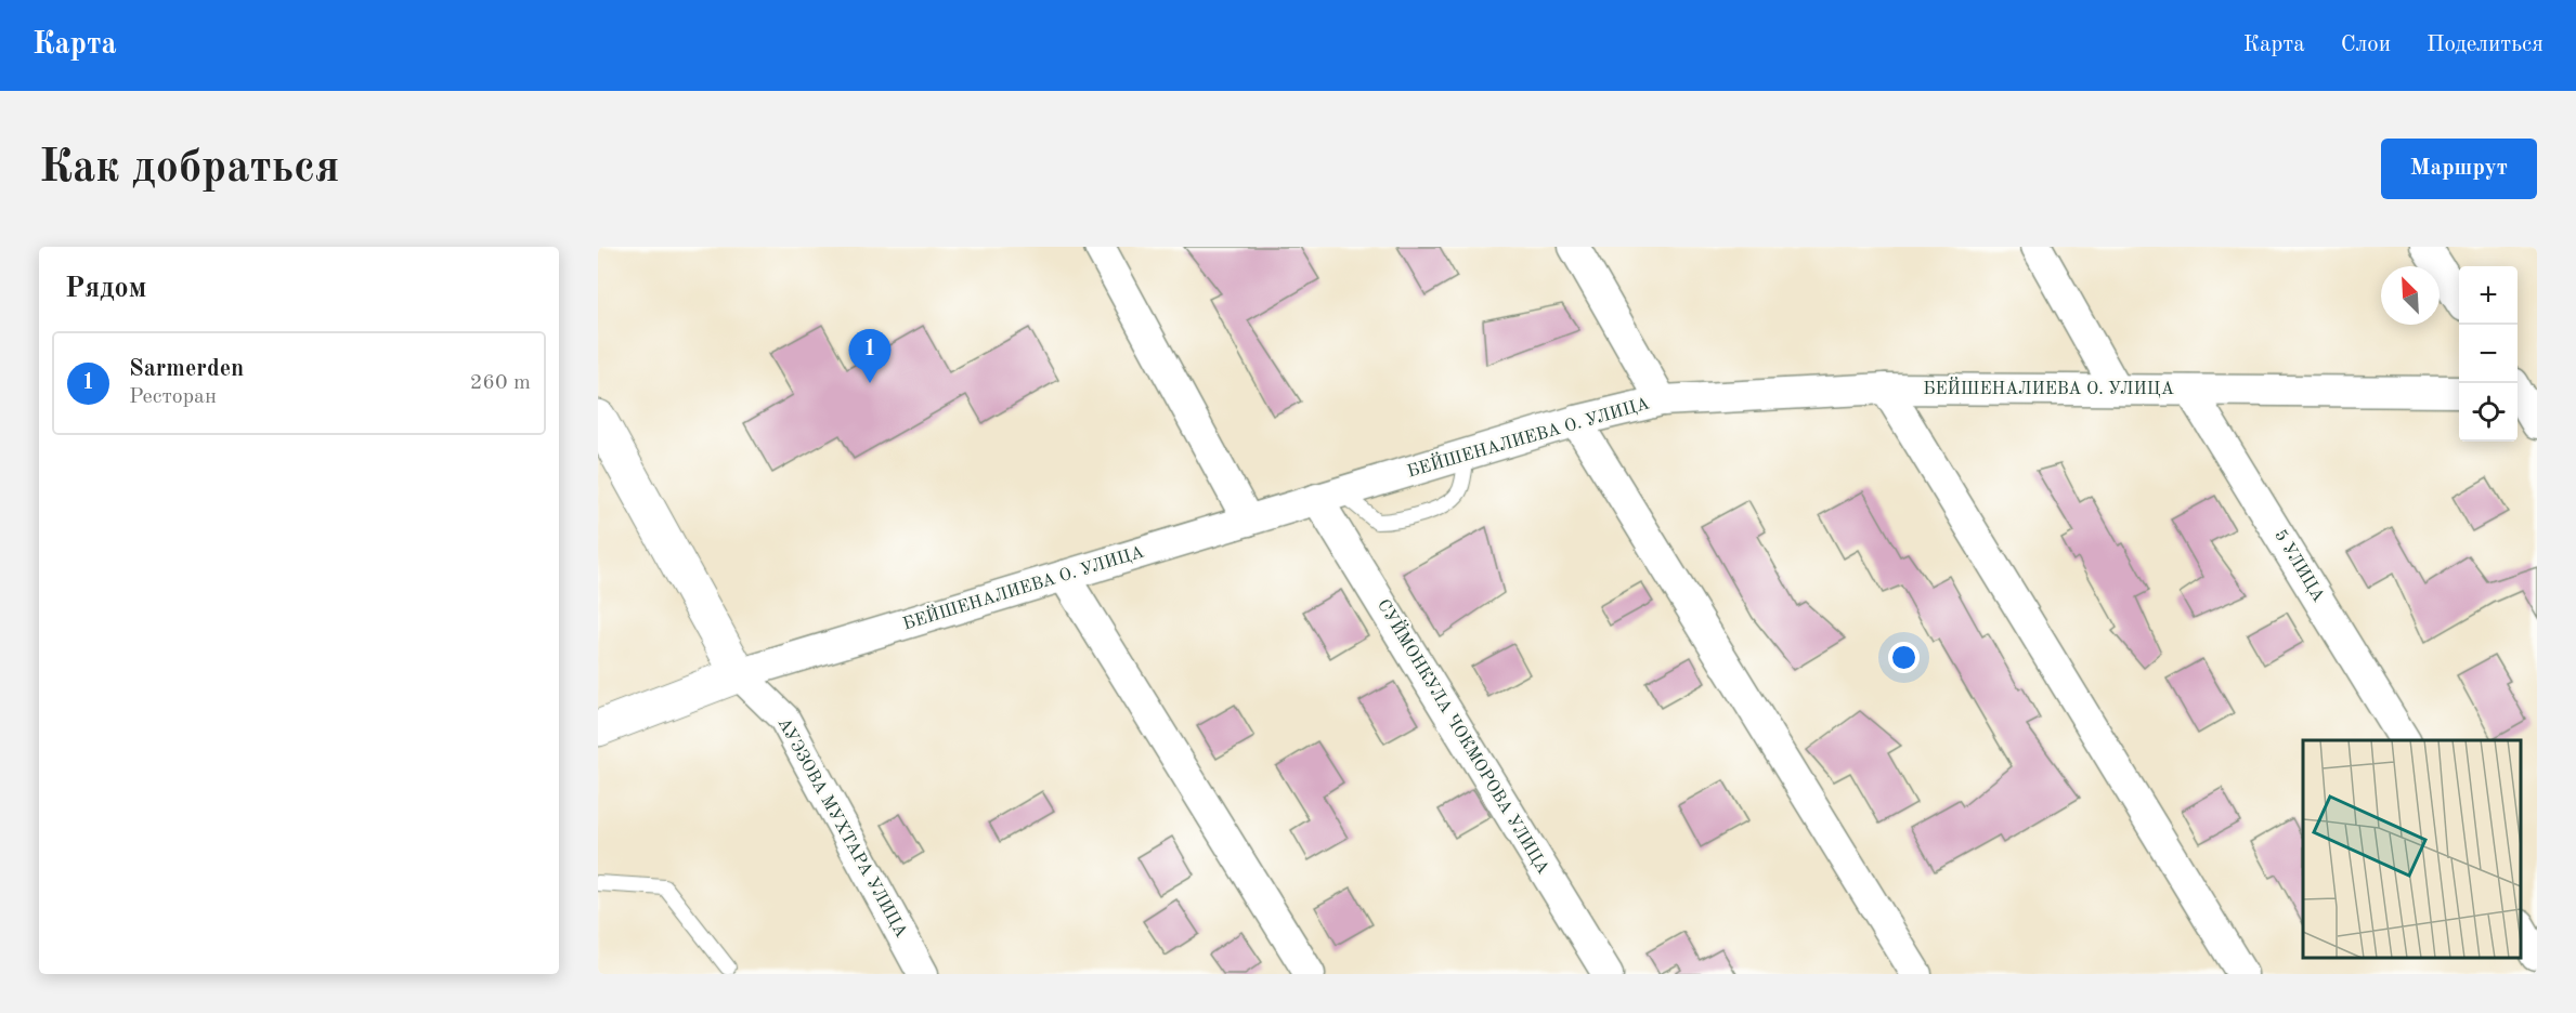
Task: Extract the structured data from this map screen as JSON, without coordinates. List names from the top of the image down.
{
  "streets": {
    "main road": ["АУЭЗОВА МУХТАРА УЛИЦА"],
    "street": ["БЕЙШЕНАЛИЕВА О. УЛИЦА", "5 УЛИЦА", "СУЙМОНКУЛА ЧОКМОРОВА УЛИЦА"]
  },
  "crossings": [
    ["БЕЙШЕНАЛИЕВА О. УЛИЦА", "5 УЛИЦА"],
    ["БЕЙШЕНАЛИЕВА О. УЛИЦА", "СУЙМОНКУЛА ЧОКМОРОВА УЛИЦА"],
    ["БЕЙШЕНАЛИЕВА О. УЛИЦА", "АУЭЗОВА МУХТАРА УЛИЦА"]
  ],
  "north": "top left",
  "page": {
    "header": "Карта",
    "nav": ["Карта", "Слои", "Поделиться"],
    "buttons": "Маршрут",
    "title": "Как добраться",
    "heading": "Рядом",
    "map_buttons": ["+", "−"],
    "pins": "1",
    "list": [
      {
        "mark": "1",
        "name": "Sarmerden",
        "note": "Ресторан",
        "value": "260 m"
      }
    ]
  }
}
